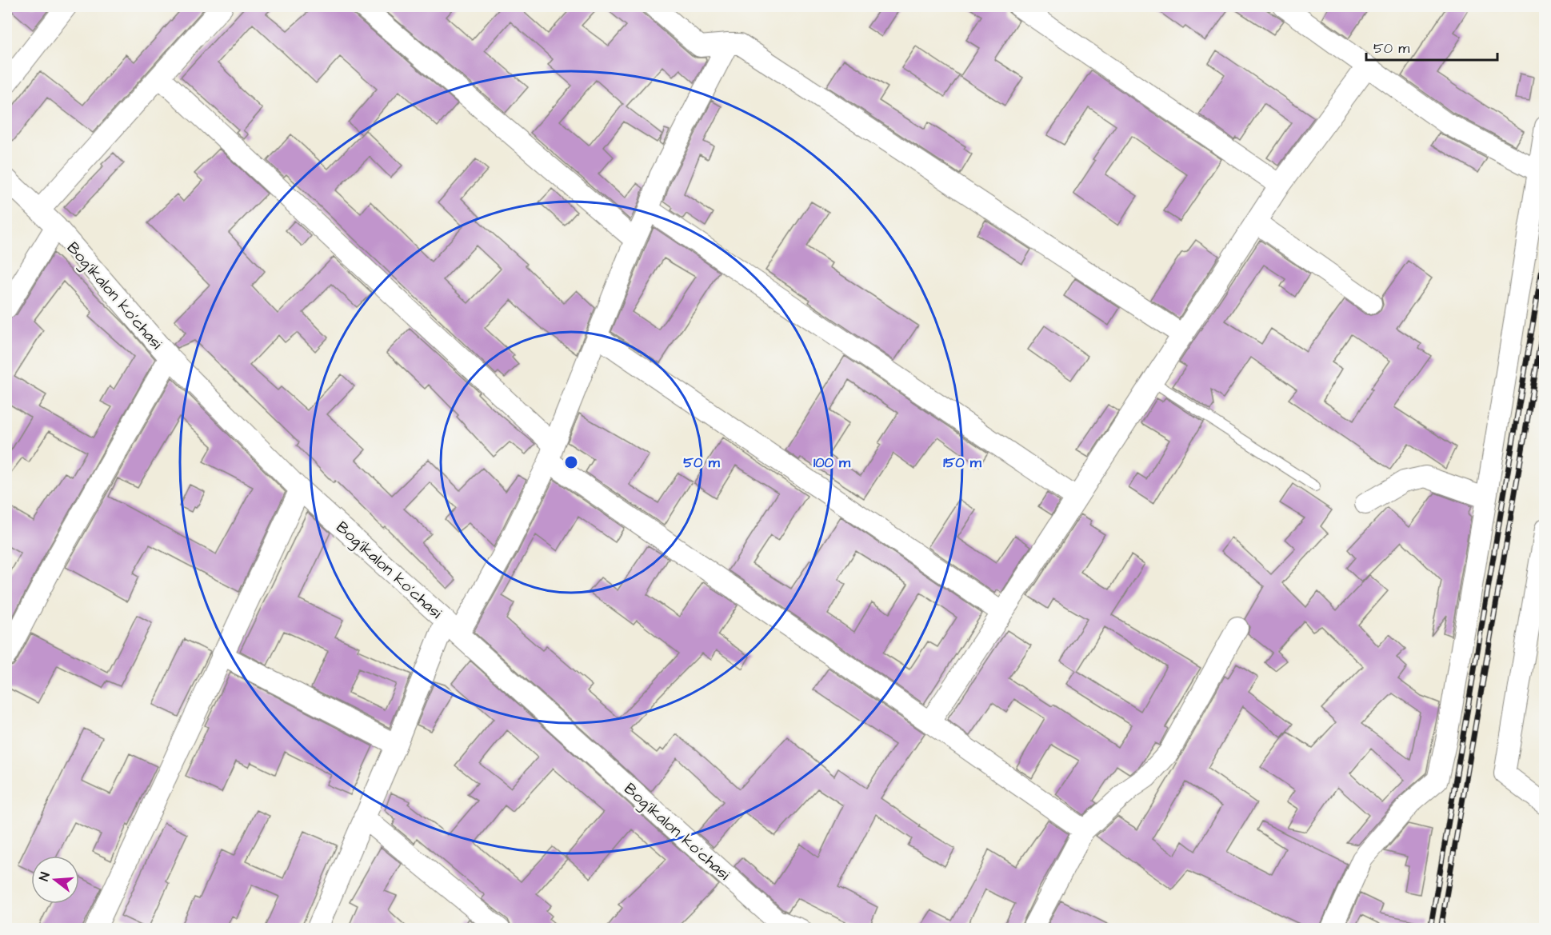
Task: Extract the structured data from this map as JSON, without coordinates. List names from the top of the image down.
{
  "streets": {
    "street": ["Bog'ikalon ko'chasi"]
  },
  "scale_bar": "50 m",
  "north": "left",
  "rings": ["50 m", "100 m", "150 m"]
}
